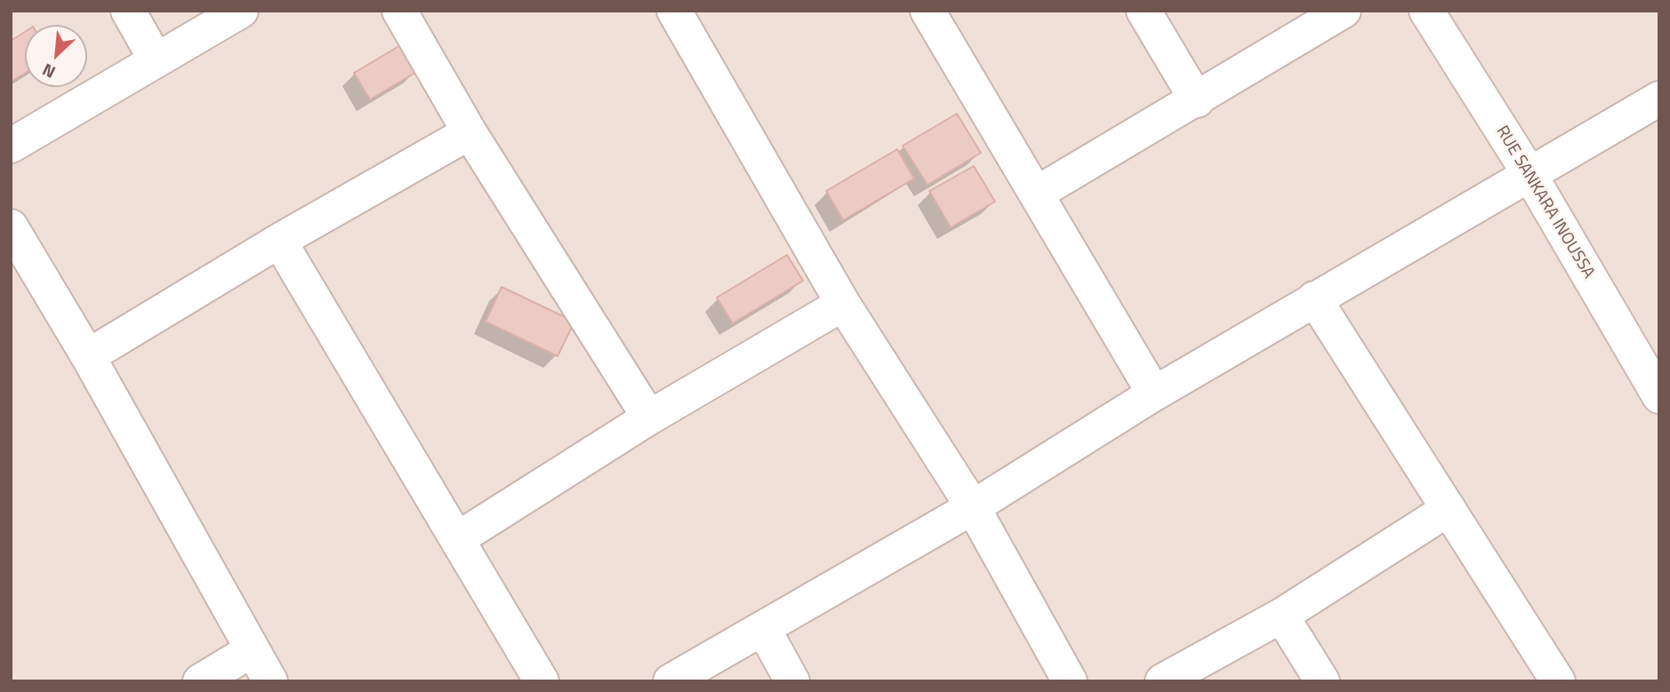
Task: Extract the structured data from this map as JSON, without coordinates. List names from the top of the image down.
{
  "streets": {
    "street": ["RUE SANKARA INOUSSA"]
  },
  "north": "bottom left"
}
